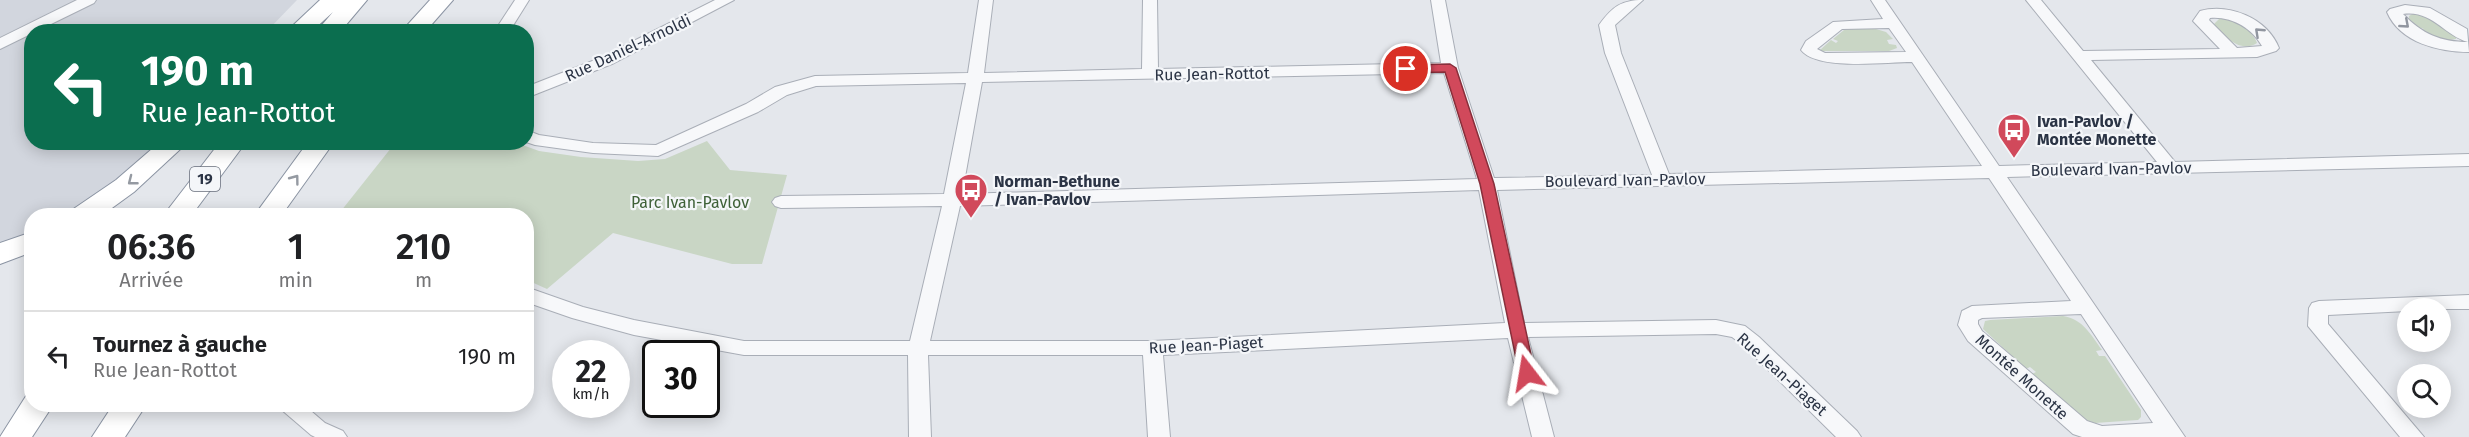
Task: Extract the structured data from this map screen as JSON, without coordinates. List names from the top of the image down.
{
  "streets": {
    "highway": ["19"],
    "street": [
      "Rue Daniel-Arnoldi",
      "Rue Jean-Rottot",
      "Boulevard Ivan-Pavlov",
      "Rue Jean-Piaget",
      "Montée Monette"
    ]
  },
  "crossings": [
    ["Boulevard Ivan-Pavlov", "Montée Monette"]
  ],
  "parks": ["Parc Ivan-Pavlov"],
  "places": {
    "bus stop": ["Ivan-Pavlov / Montée Monette", "Norman-Bethune / Ivan-Pavlov"]
  },
  "page": {
    "turn": ["190 m", "Rue Jean-Rottot"],
    "eta": [
      "06:36",
      "Arrivée",
      "1",
      "min",
      "210",
      "m"
    ],
    "list": [
      {
        "name": "Tournez à gauche",
        "note": "Rue Jean-Rottot",
        "value": "190 m"
      }
    ],
    "speed": "22 km/h",
    "limit": "30"
  }
}
